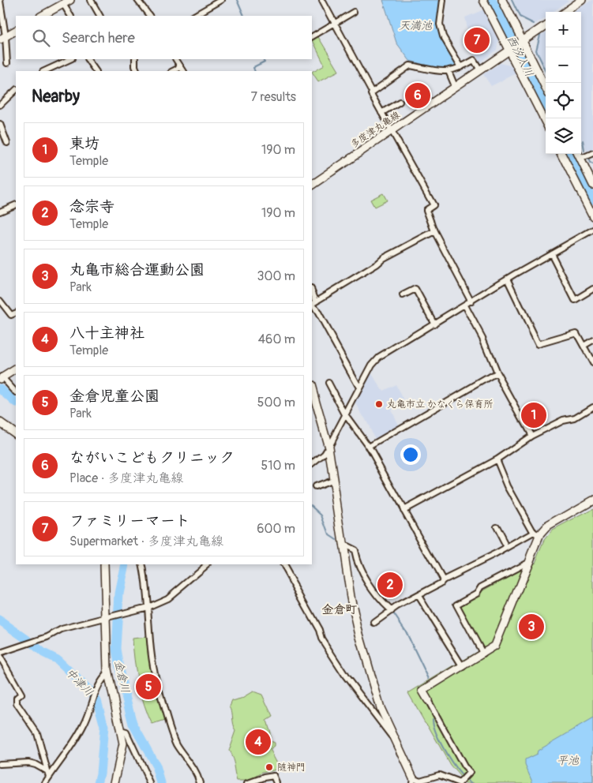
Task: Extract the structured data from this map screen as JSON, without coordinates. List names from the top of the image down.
{
  "streets": {
    "street": ["多度津丸亀線"]
  },
  "districts": ["金倉町"],
  "water": [
    "天満池",
    "西汐入川",
    "金倉川",
    "中津川",
    "平池"
  ],
  "places": ["丸亀市立 かなくら保育所", "随神門"],
  "page": {
    "map_buttons": ["+", "−"],
    "search": "Search here",
    "pins": [
      "7",
      "6",
      "1",
      "2",
      "3",
      "5",
      "4"
    ],
    "heading": ["Nearby", "7 results"],
    "list": [
      {
        "mark": "1",
        "name": "東坊",
        "note": "Temple",
        "value": "190 m"
      },
      {
        "mark": "2",
        "name": "念宗寺",
        "note": "Temple",
        "value": "190 m"
      },
      {
        "mark": "3",
        "name": "丸亀市総合運動公園",
        "note": "Park",
        "value": "300 m"
      },
      {
        "mark": "4",
        "name": "八十主神社",
        "note": "Temple",
        "value": "460 m"
      },
      {
        "mark": "5",
        "name": "金倉児童公園",
        "note": "Park",
        "value": "500 m"
      },
      {
        "mark": "6",
        "name": "ながいこどもクリニック",
        "note": "Place · 多度津丸亀線",
        "value": "510 m"
      },
      {
        "mark": "7",
        "name": "ファミリーマート",
        "note": "Supermarket · 多度津丸亀線",
        "value": "600 m"
      }
    ]
  }
}
